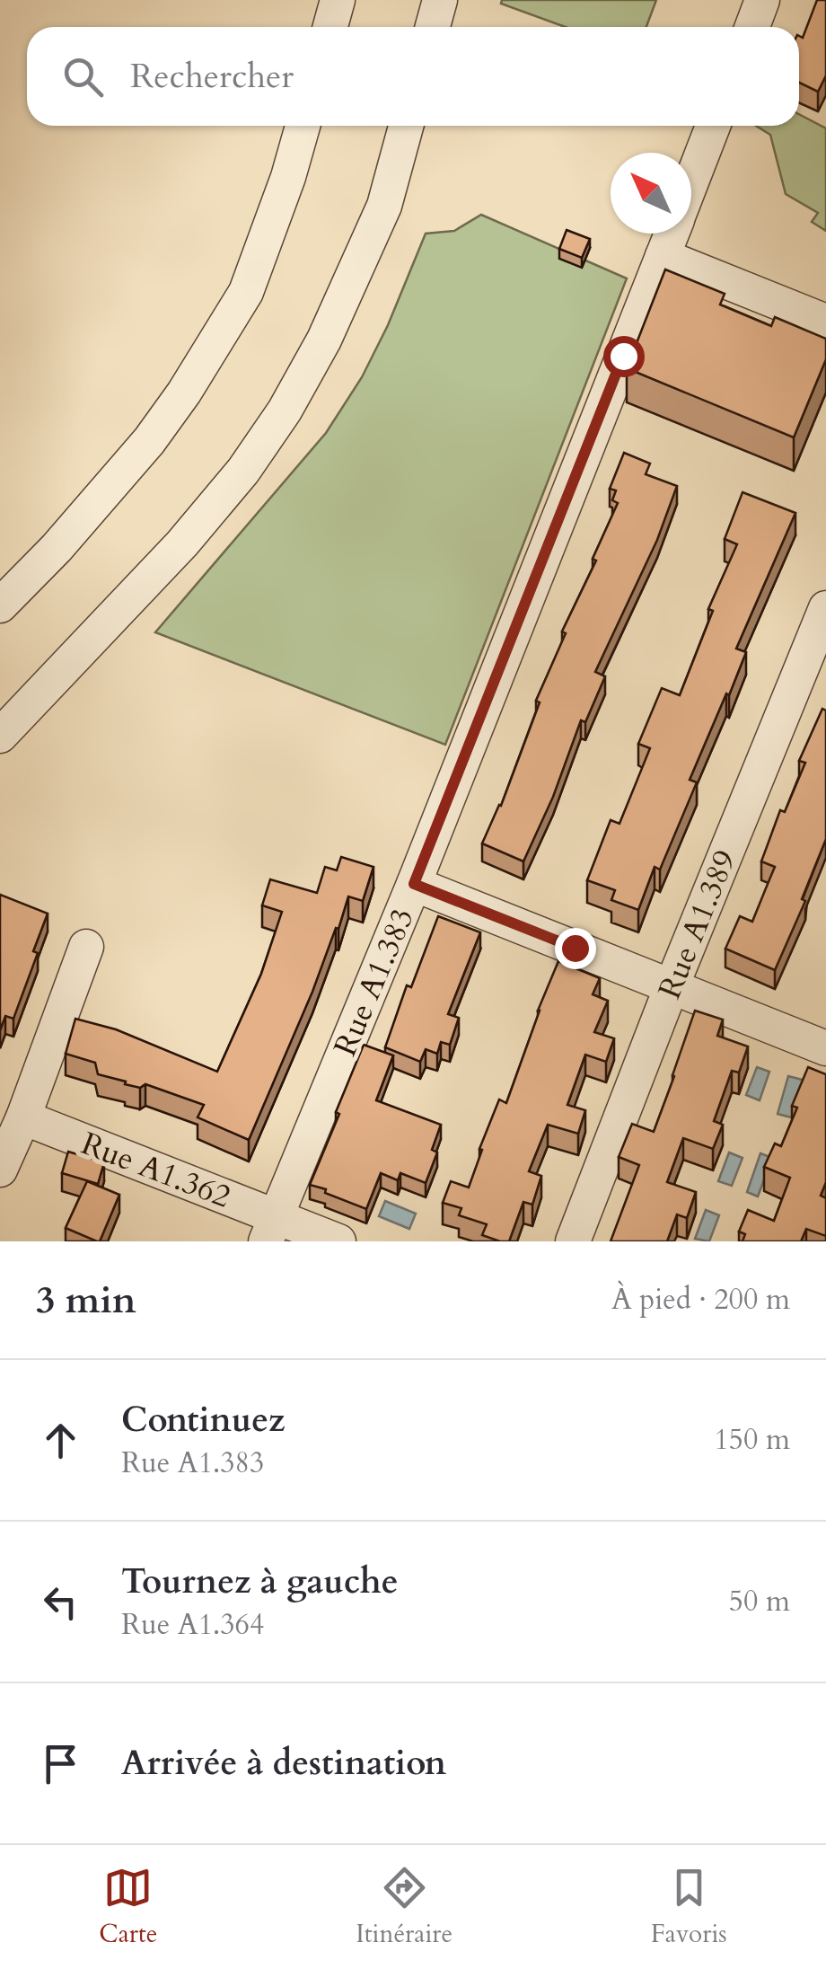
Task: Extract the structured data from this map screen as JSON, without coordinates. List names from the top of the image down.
{
  "streets": {
    "street": ["Rue A1.389", "Rue A1.383", "Rue A1.362"]
  },
  "crossings": [
    ["Rue A1.383", "Rue A1.362"]
  ],
  "north": "top left",
  "page": {
    "search": "Rechercher",
    "heading": ["3 min", "À pied · 200 m"],
    "list": [
      ["Continuez", "Rue A1.383", "150 m"],
      ["Tournez à gauche", "Rue A1.364", "50 m"],
      "Arrivée à destination"
    ],
    "nav": ["Carte", "Itinéraire", "Favoris"]
  }
}
